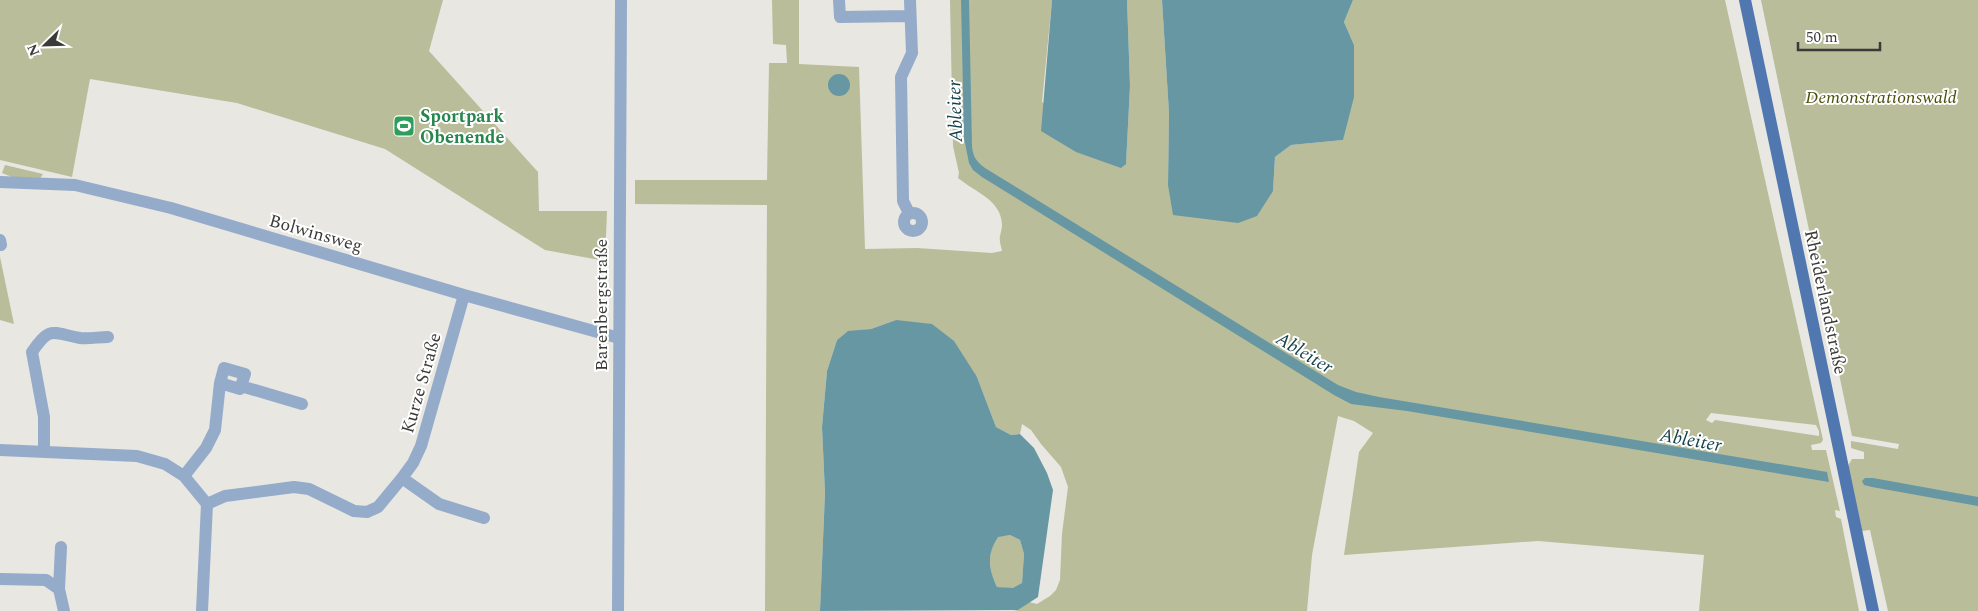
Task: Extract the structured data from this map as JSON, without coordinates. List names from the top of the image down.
{
  "streets": {
    "main road": ["Rheiderlandstraße"],
    "street": ["Bolwinsweg", "Barenbergstraße", "Kurze Straße"]
  },
  "crossings": [
    ["Bolwinsweg", "Barenbergstraße"],
    ["Bolwinsweg", "Kurze Straße"]
  ],
  "water": ["Ableiter"],
  "parks": ["Demonstrationswald"],
  "places": {
    "sports": ["Sportpark Obenende"]
  },
  "scale_bar": "50 m",
  "north": "bottom left"
}
